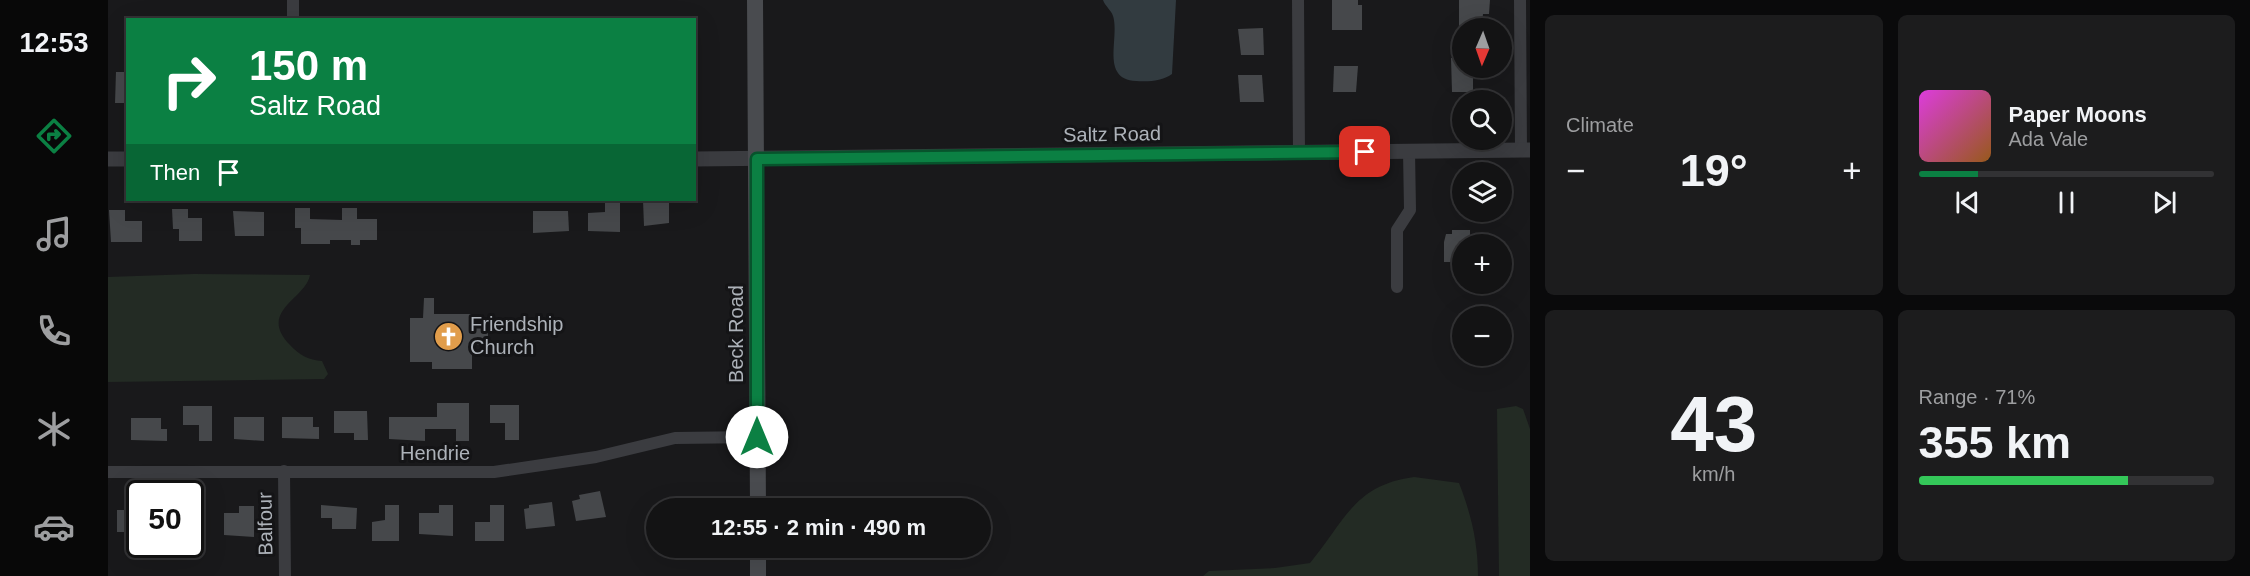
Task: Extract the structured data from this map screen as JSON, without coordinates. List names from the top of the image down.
{
  "streets": {
    "main road": ["Beck Road"],
    "street": ["Saltz Road", "Hendrie", "Balfour"]
  },
  "crossings": [
    ["Saltz Road", "Beck Road"],
    ["Beck Road", "Hendrie"],
    ["Hendrie", "Balfour"]
  ],
  "places": {
    "church": ["Friendship Church"]
  },
  "north": "bottom",
  "page": {
    "tabs": "12:53",
    "tile": [
      "Climate",
      ["43", "km/h"],
      ["Range · 71%", "355 km"]
    ],
    "map_buttons": ["+", "−"],
    "turn": ["150 m", "Saltz Road"],
    "song": ["Paper Moons", "Ada Vale"],
    "then": "Then",
    "heat": ["−", "19°", "+"],
    "limit": "50",
    "trip": "12:55 · 2 min · 490 m"
  }
}
